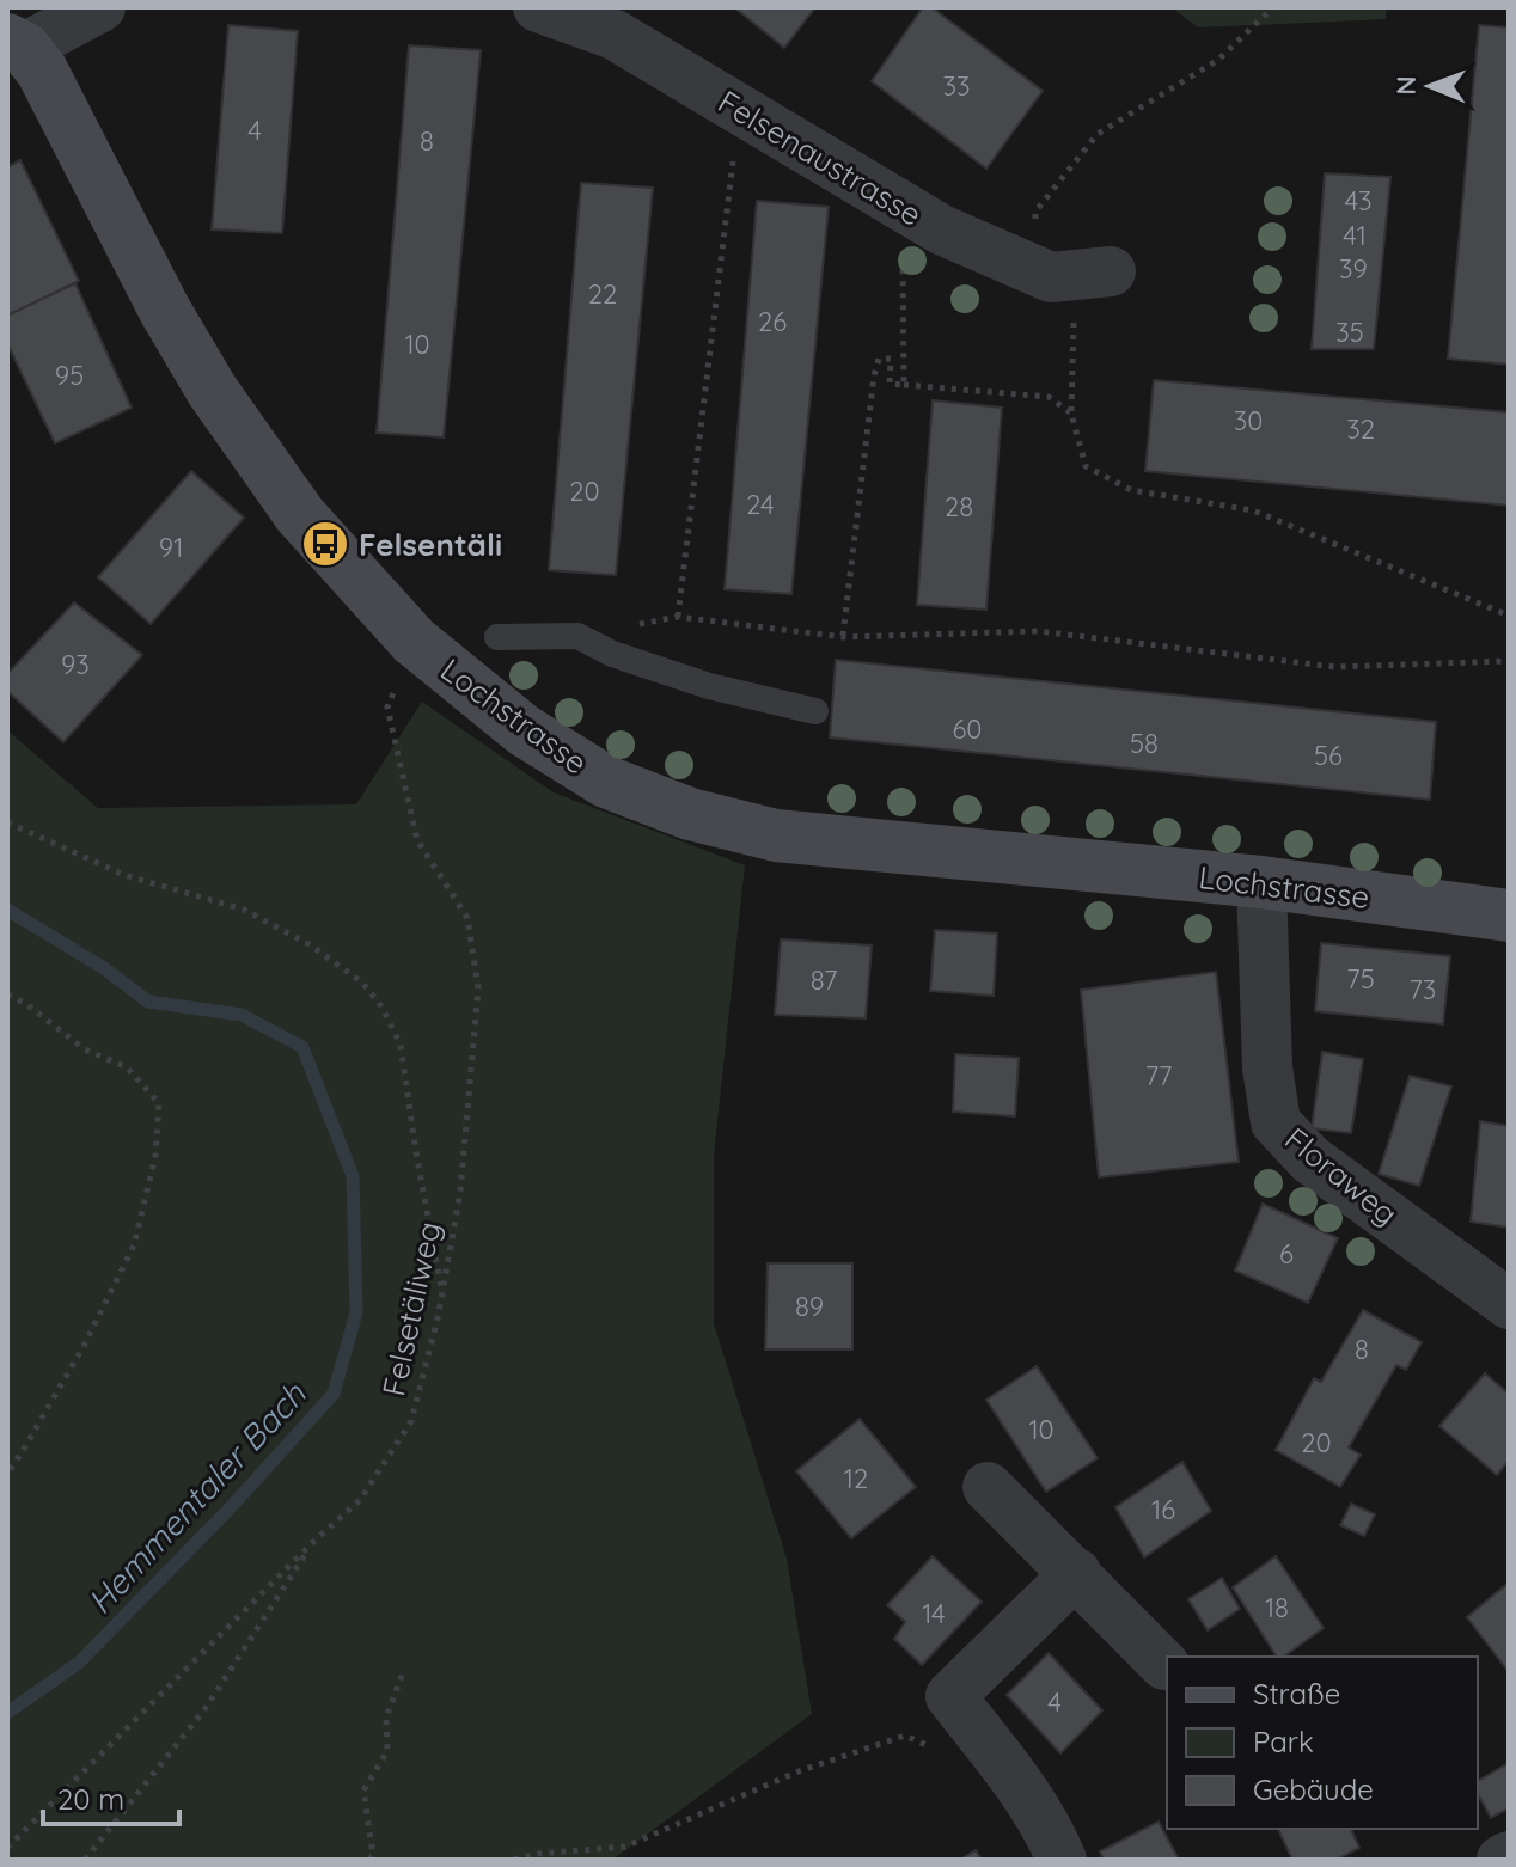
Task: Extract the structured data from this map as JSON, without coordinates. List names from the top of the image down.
{
  "streets": {
    "street": ["Felsenaustrasse", "Lochstrasse", "Floraweg"],
    "path": ["Felsetäliweg"]
  },
  "crossings": [
    ["Lochstrasse", "Floraweg"],
    ["Lochstrasse", "Felsetäliweg"]
  ],
  "water": ["Hemmentaler Bach"],
  "places": {
    "bus stop": ["Felsentäli"]
  },
  "house_numbers": [
    "33",
    "4",
    "8",
    "43",
    "41",
    "39",
    "22",
    "26",
    "35",
    "10",
    "95",
    "30",
    "32",
    "20",
    "24",
    "28",
    "91",
    "93",
    "60",
    "58",
    "56",
    "75",
    "87",
    "73",
    "77",
    "6",
    "89",
    "8",
    "10",
    "20",
    "12",
    "16",
    "18",
    "14",
    "4"
  ],
  "legend": ["Straße", "Park", "Gebäude"],
  "scale_bar": "20 m",
  "north": "left"
}
